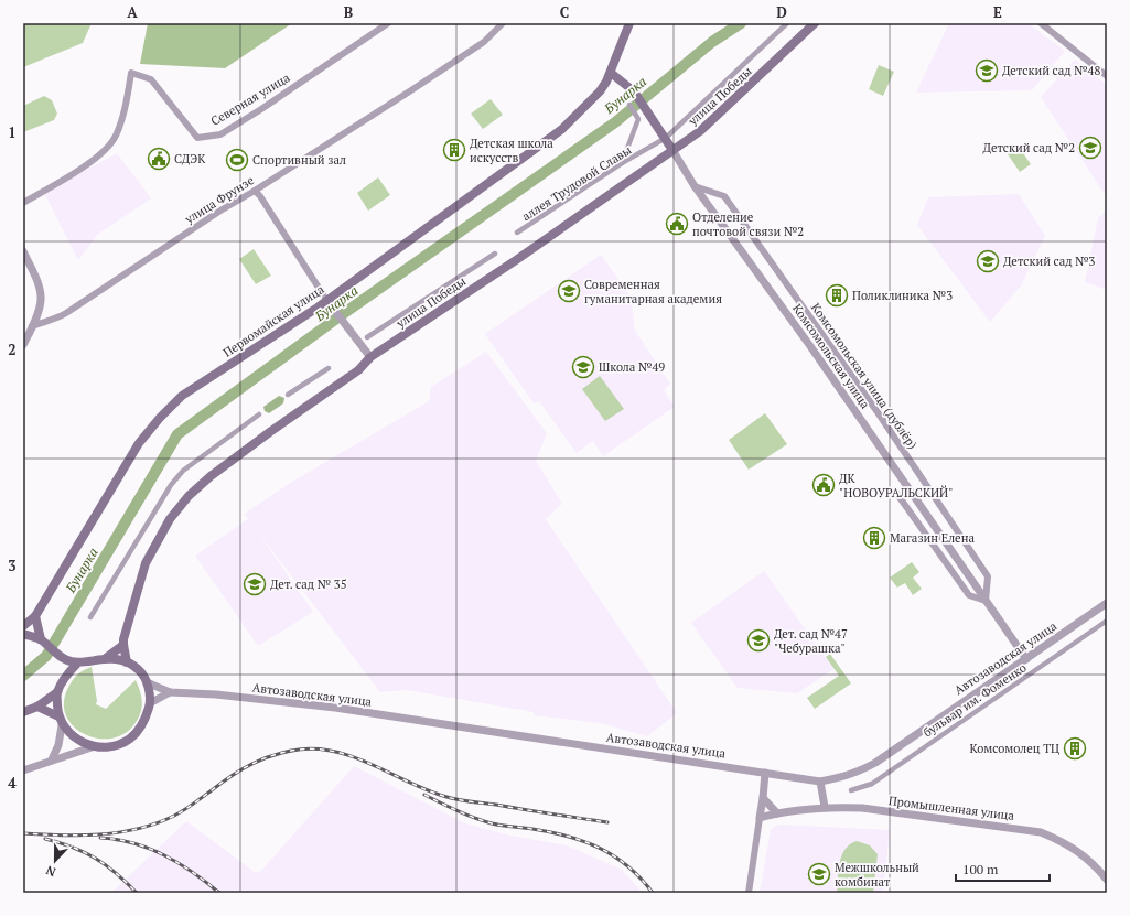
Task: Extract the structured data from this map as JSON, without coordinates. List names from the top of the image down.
{
  "streets": {
    "main road": ["улица Победы", "Первомайская улица", "Комсомольская улица"],
    "street": [
      "Северная улица",
      "аллея Трудовой Славы",
      "улица Фрунзе",
      "Комсомольская улица (дублёр)",
      "Автозаводская улица",
      "бульвар им. Фоменко",
      "Промышленная улица"
    ]
  },
  "crossings": [
    ["улица Победы", "Комсомольская улица"],
    ["аллея Трудовой Славы", "Комсомольская улица"],
    ["Первомайская улица", "Комсомольская улица"],
    ["Комсомольская улица", "Комсомольская улица (дублёр)"],
    ["Комсомольская улица", "Автозаводская улица"]
  ],
  "water": ["Бунарка"],
  "places": {
    "school or university": [
      "Детский сад №48",
      "Детский сад №2",
      "Детский сад №3",
      "Современная гуманитарная академия",
      "Школа №49",
      "Дет. сад № 35",
      "Дет. сад №47 \"Чебурашка\"",
      "Межшкольный комбинат"
    ],
    "building": [
      "Детская школа искусств",
      "Поликлиника №3",
      "Магазин Елена",
      "Комсомолец ТЦ"
    ],
    "public building": ["СДЭК", "Отделение почтовой связи №2", "ДК \"НОВОУРАЛЬСКИЙ\""],
    "sports": ["Спортивный зал"]
  },
  "scale_bar": "100 m",
  "north": "bottom",
  "grid": {
    "columns": [
      "A",
      "B",
      "C",
      "D",
      "E"
    ],
    "rows": [
      "1",
      "2",
      "3",
      "4"
    ]
  }
}
